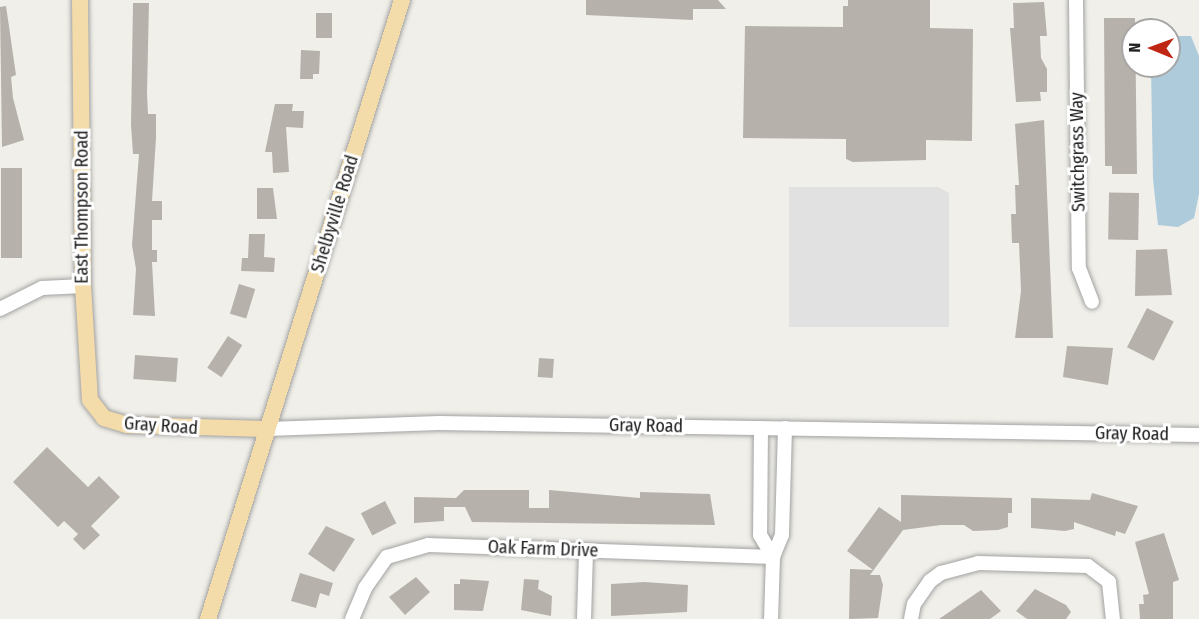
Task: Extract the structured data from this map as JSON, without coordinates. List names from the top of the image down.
{
  "streets": {
    "main road": ["East Thompson Road", "Shelbyville Road", "Gray Road"],
    "street": ["Switchgrass Way", "Oak Farm Drive"]
  },
  "crossings": [
    ["East Thompson Road", "Gray Road"],
    ["Shelbyville Road", "Gray Road"]
  ],
  "north": "left"
}
